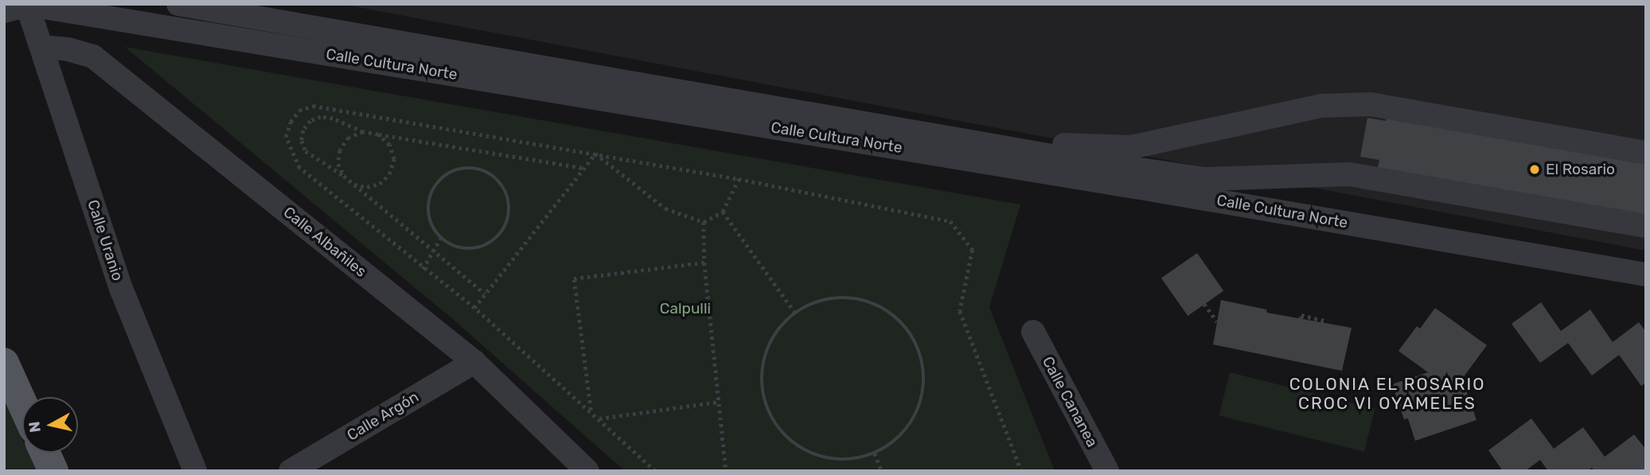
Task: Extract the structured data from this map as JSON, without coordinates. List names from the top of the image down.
{
  "streets": {
    "street": [
      "Calle Cultura Norte",
      "Calle Uranio",
      "Calle Albañiles",
      "Calle Cananea",
      "Calle Argón"
    ]
  },
  "crossings": [
    ["Calle Cultura Norte", "Calle Uranio"],
    ["Calle Uranio", "Calle Albañiles"],
    ["Calle Albañiles", "Calle Argón"]
  ],
  "districts": ["COLONIA EL ROSARIO CROC VI OYAMELES"],
  "parks": ["Calpulli"],
  "places": ["El Rosario"],
  "north": "left"
}
